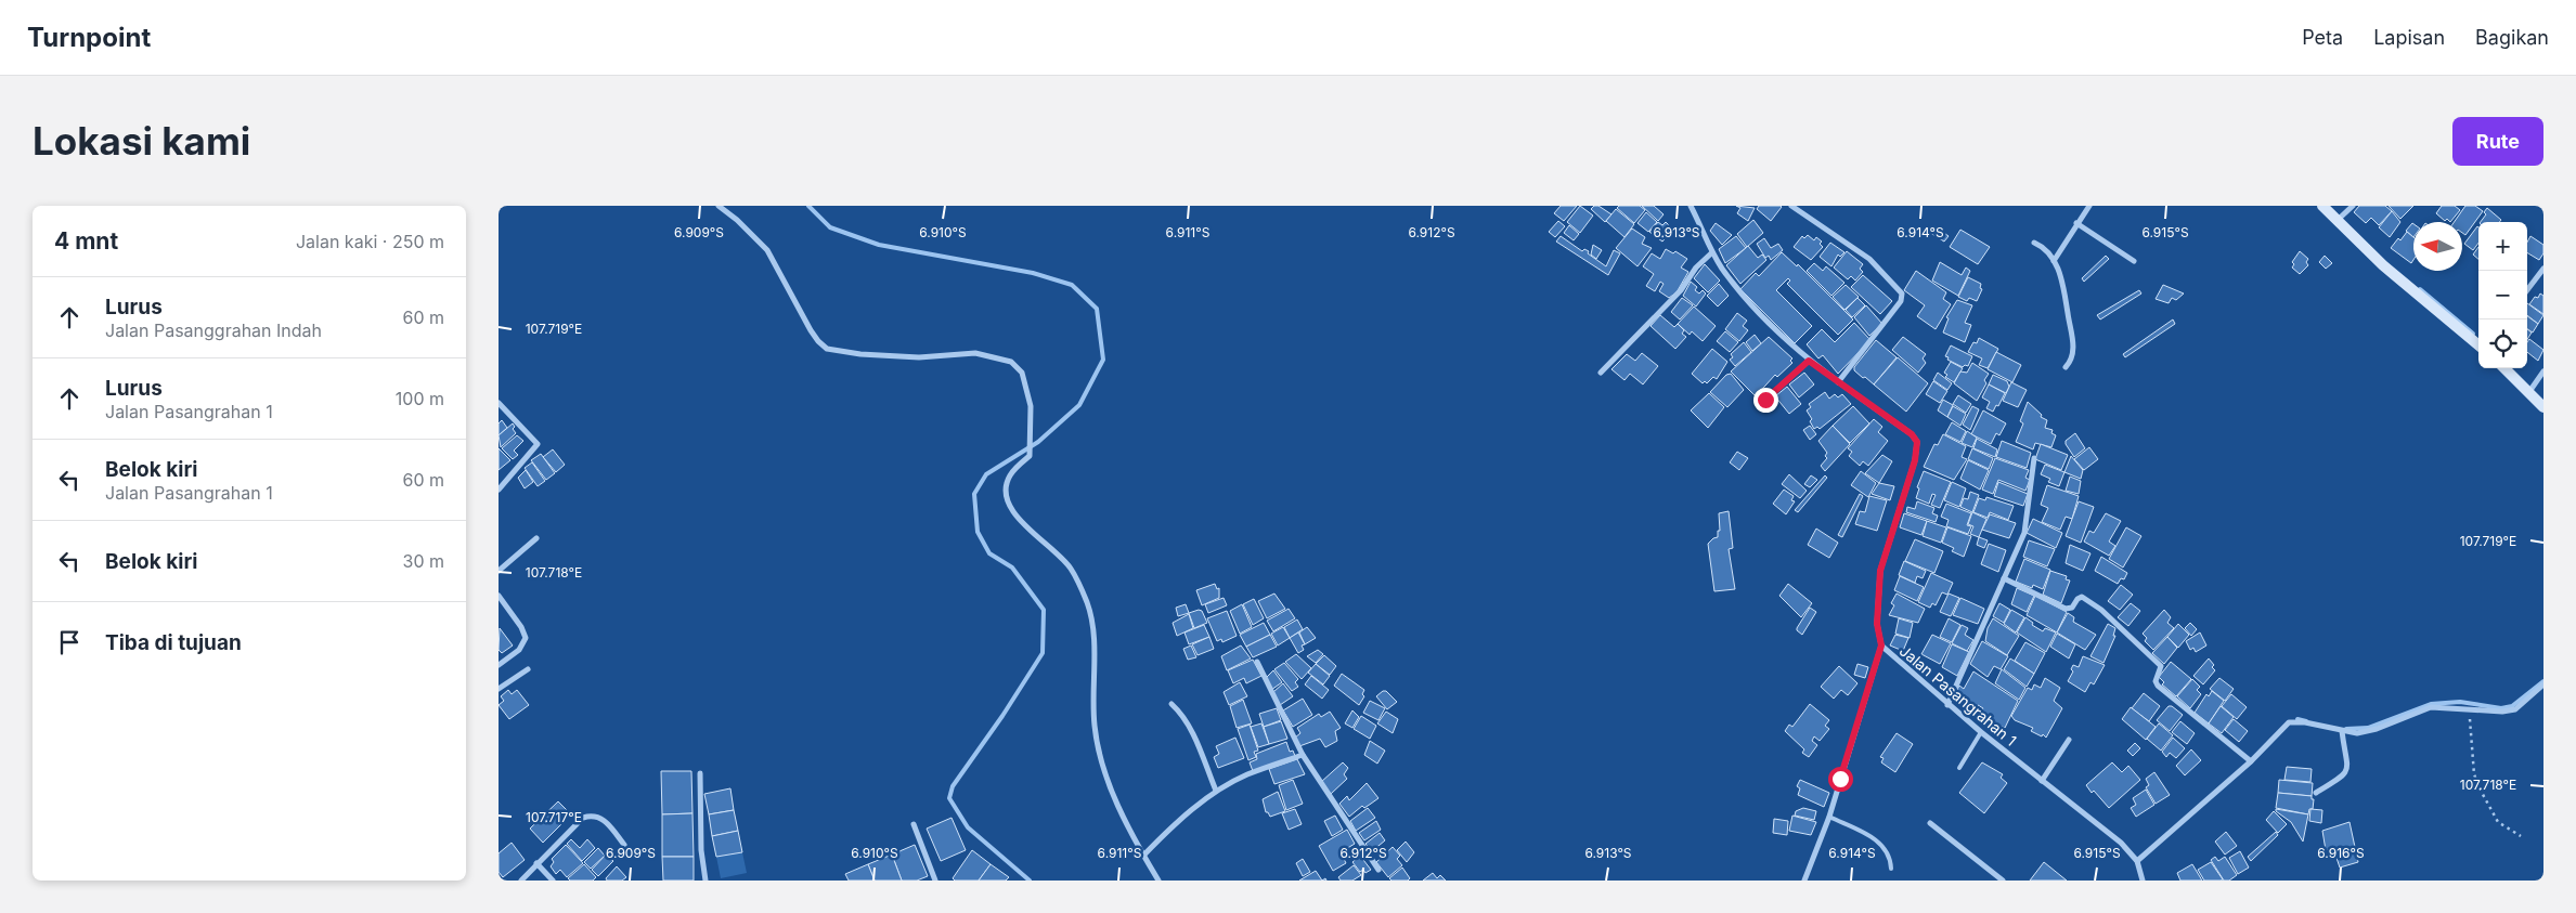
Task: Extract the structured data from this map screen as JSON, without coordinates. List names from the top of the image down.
{
  "streets": {
    "street": ["Jalan Pasangrahan 1"]
  },
  "north": "left",
  "page": {
    "header": "Turnpoint",
    "nav": ["Peta", "Lapisan", "Bagikan"],
    "buttons": "Rute",
    "title": "Lokasi kami",
    "heading": ["4 mnt", "Jalan kaki · 250 m"],
    "map_buttons": ["+", "−"],
    "list": [
      ["Lurus", "Jalan Pasanggrahan Indah", "60 m"],
      ["Lurus", "Jalan Pasangrahan 1", "100 m"],
      ["Belok kiri", "Jalan Pasangrahan 1", "60 m"],
      ["Belok kiri", "30 m"],
      "Tiba di tujuan"
    ]
  },
  "coordinates": [
    "6.909°S",
    "6.910°S",
    "6.911°S",
    "6.912°S",
    "6.913°S",
    "6.914°S",
    "6.915°S",
    "107.719°E",
    "107.718°E",
    "107.717°E",
    "6.916°S"
  ]
}
